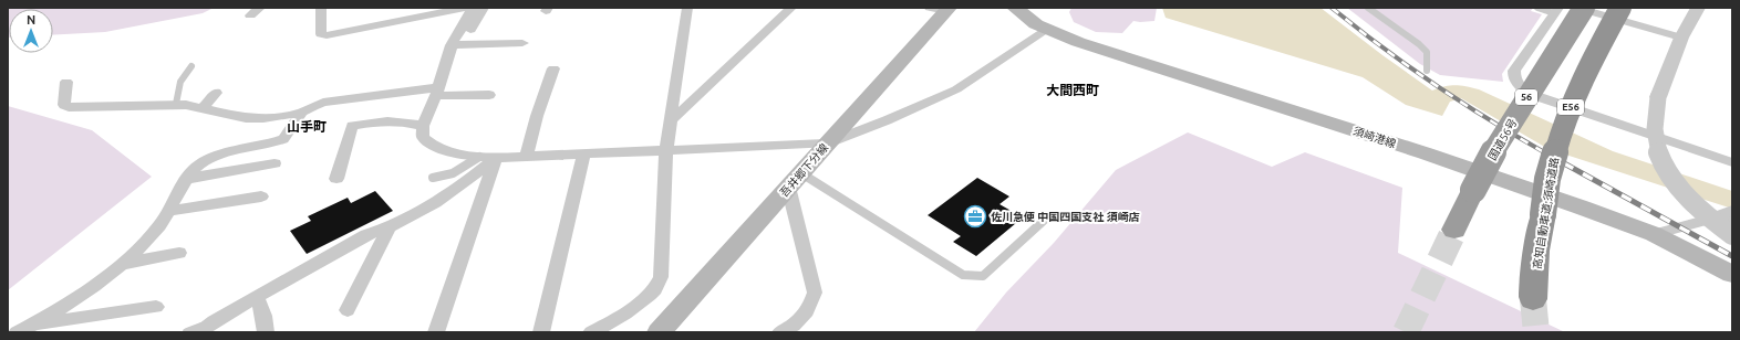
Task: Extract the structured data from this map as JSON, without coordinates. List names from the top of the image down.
{
  "streets": {
    "highway": [
      "56",
      "E56",
      "国道56号",
      "高知自動車道;須崎道路"
    ],
    "main road": ["須崎港線", "吾井郷下分線"]
  },
  "districts": ["大間西町", "山手町"],
  "places": {
    "office": ["佐川急便 中国四国支社 須崎店"]
  },
  "north": "top"
}
